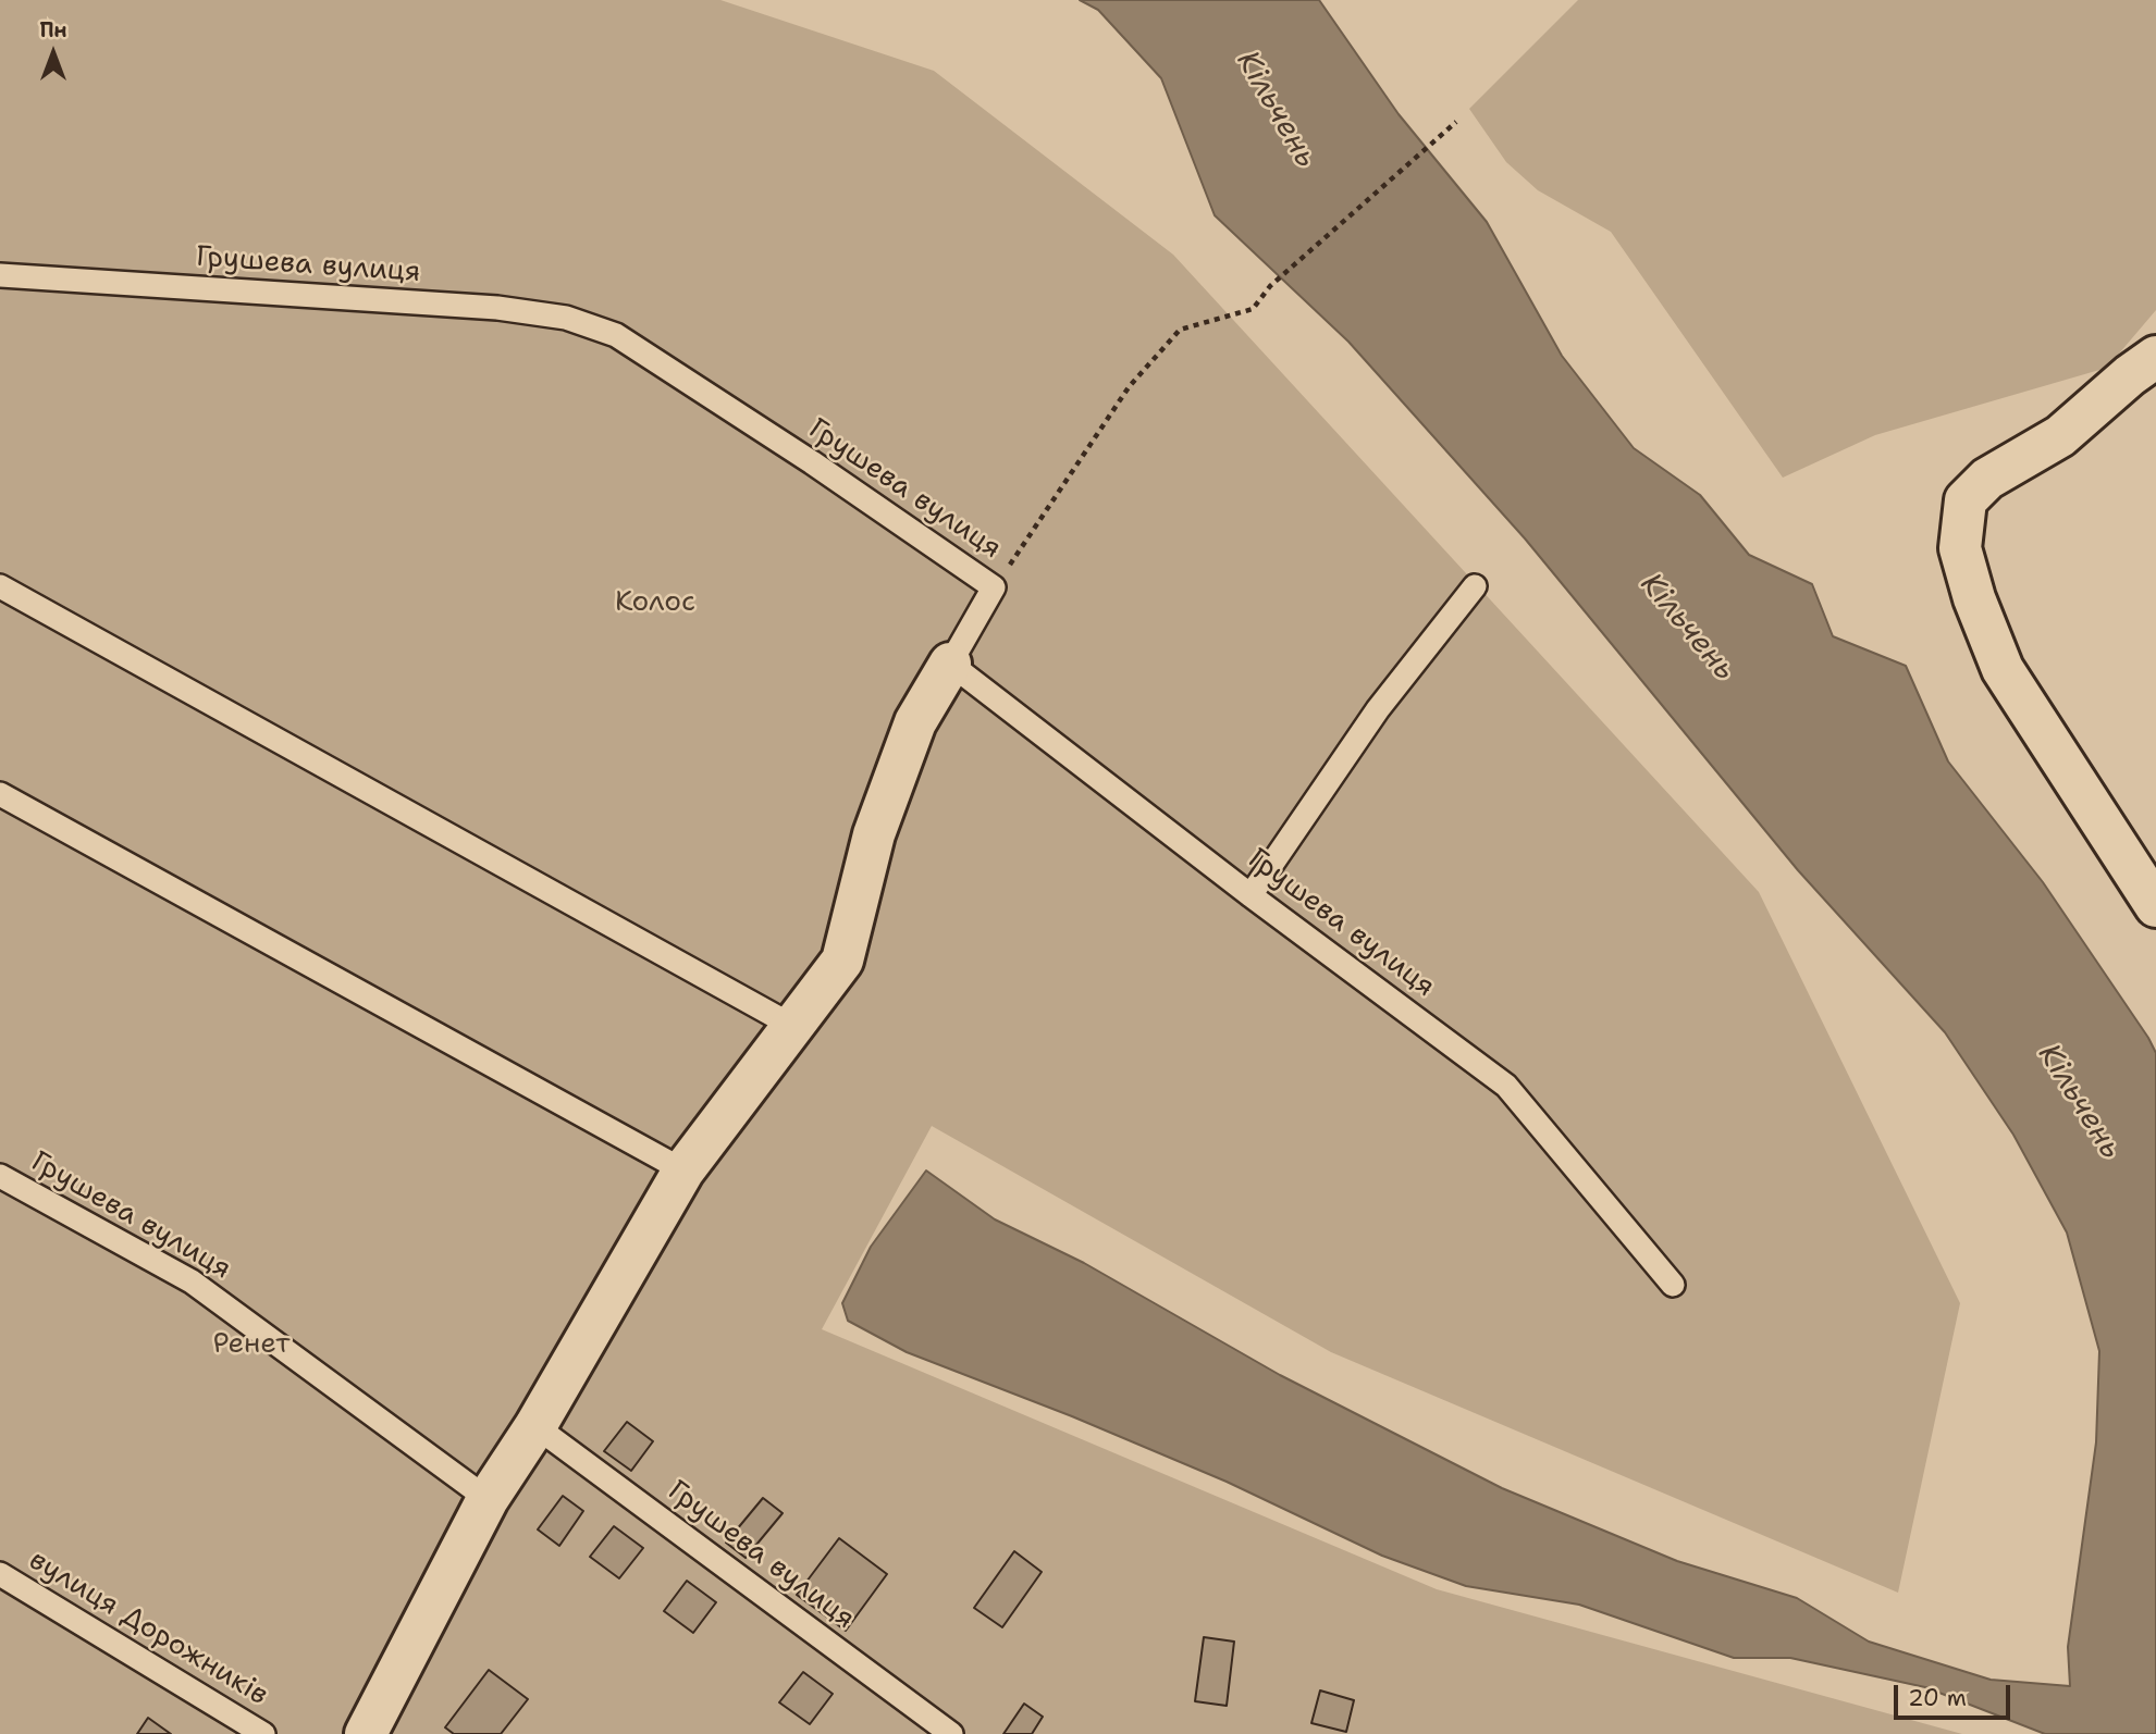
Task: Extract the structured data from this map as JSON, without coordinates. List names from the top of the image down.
{
  "streets": {
    "lane": ["Грушева вулиця", "вулиця Дорожників"]
  },
  "water": ["Кільчень"],
  "parks": ["Колос", "Ренет"],
  "scale_bar": "20 m",
  "north": "top"
}
